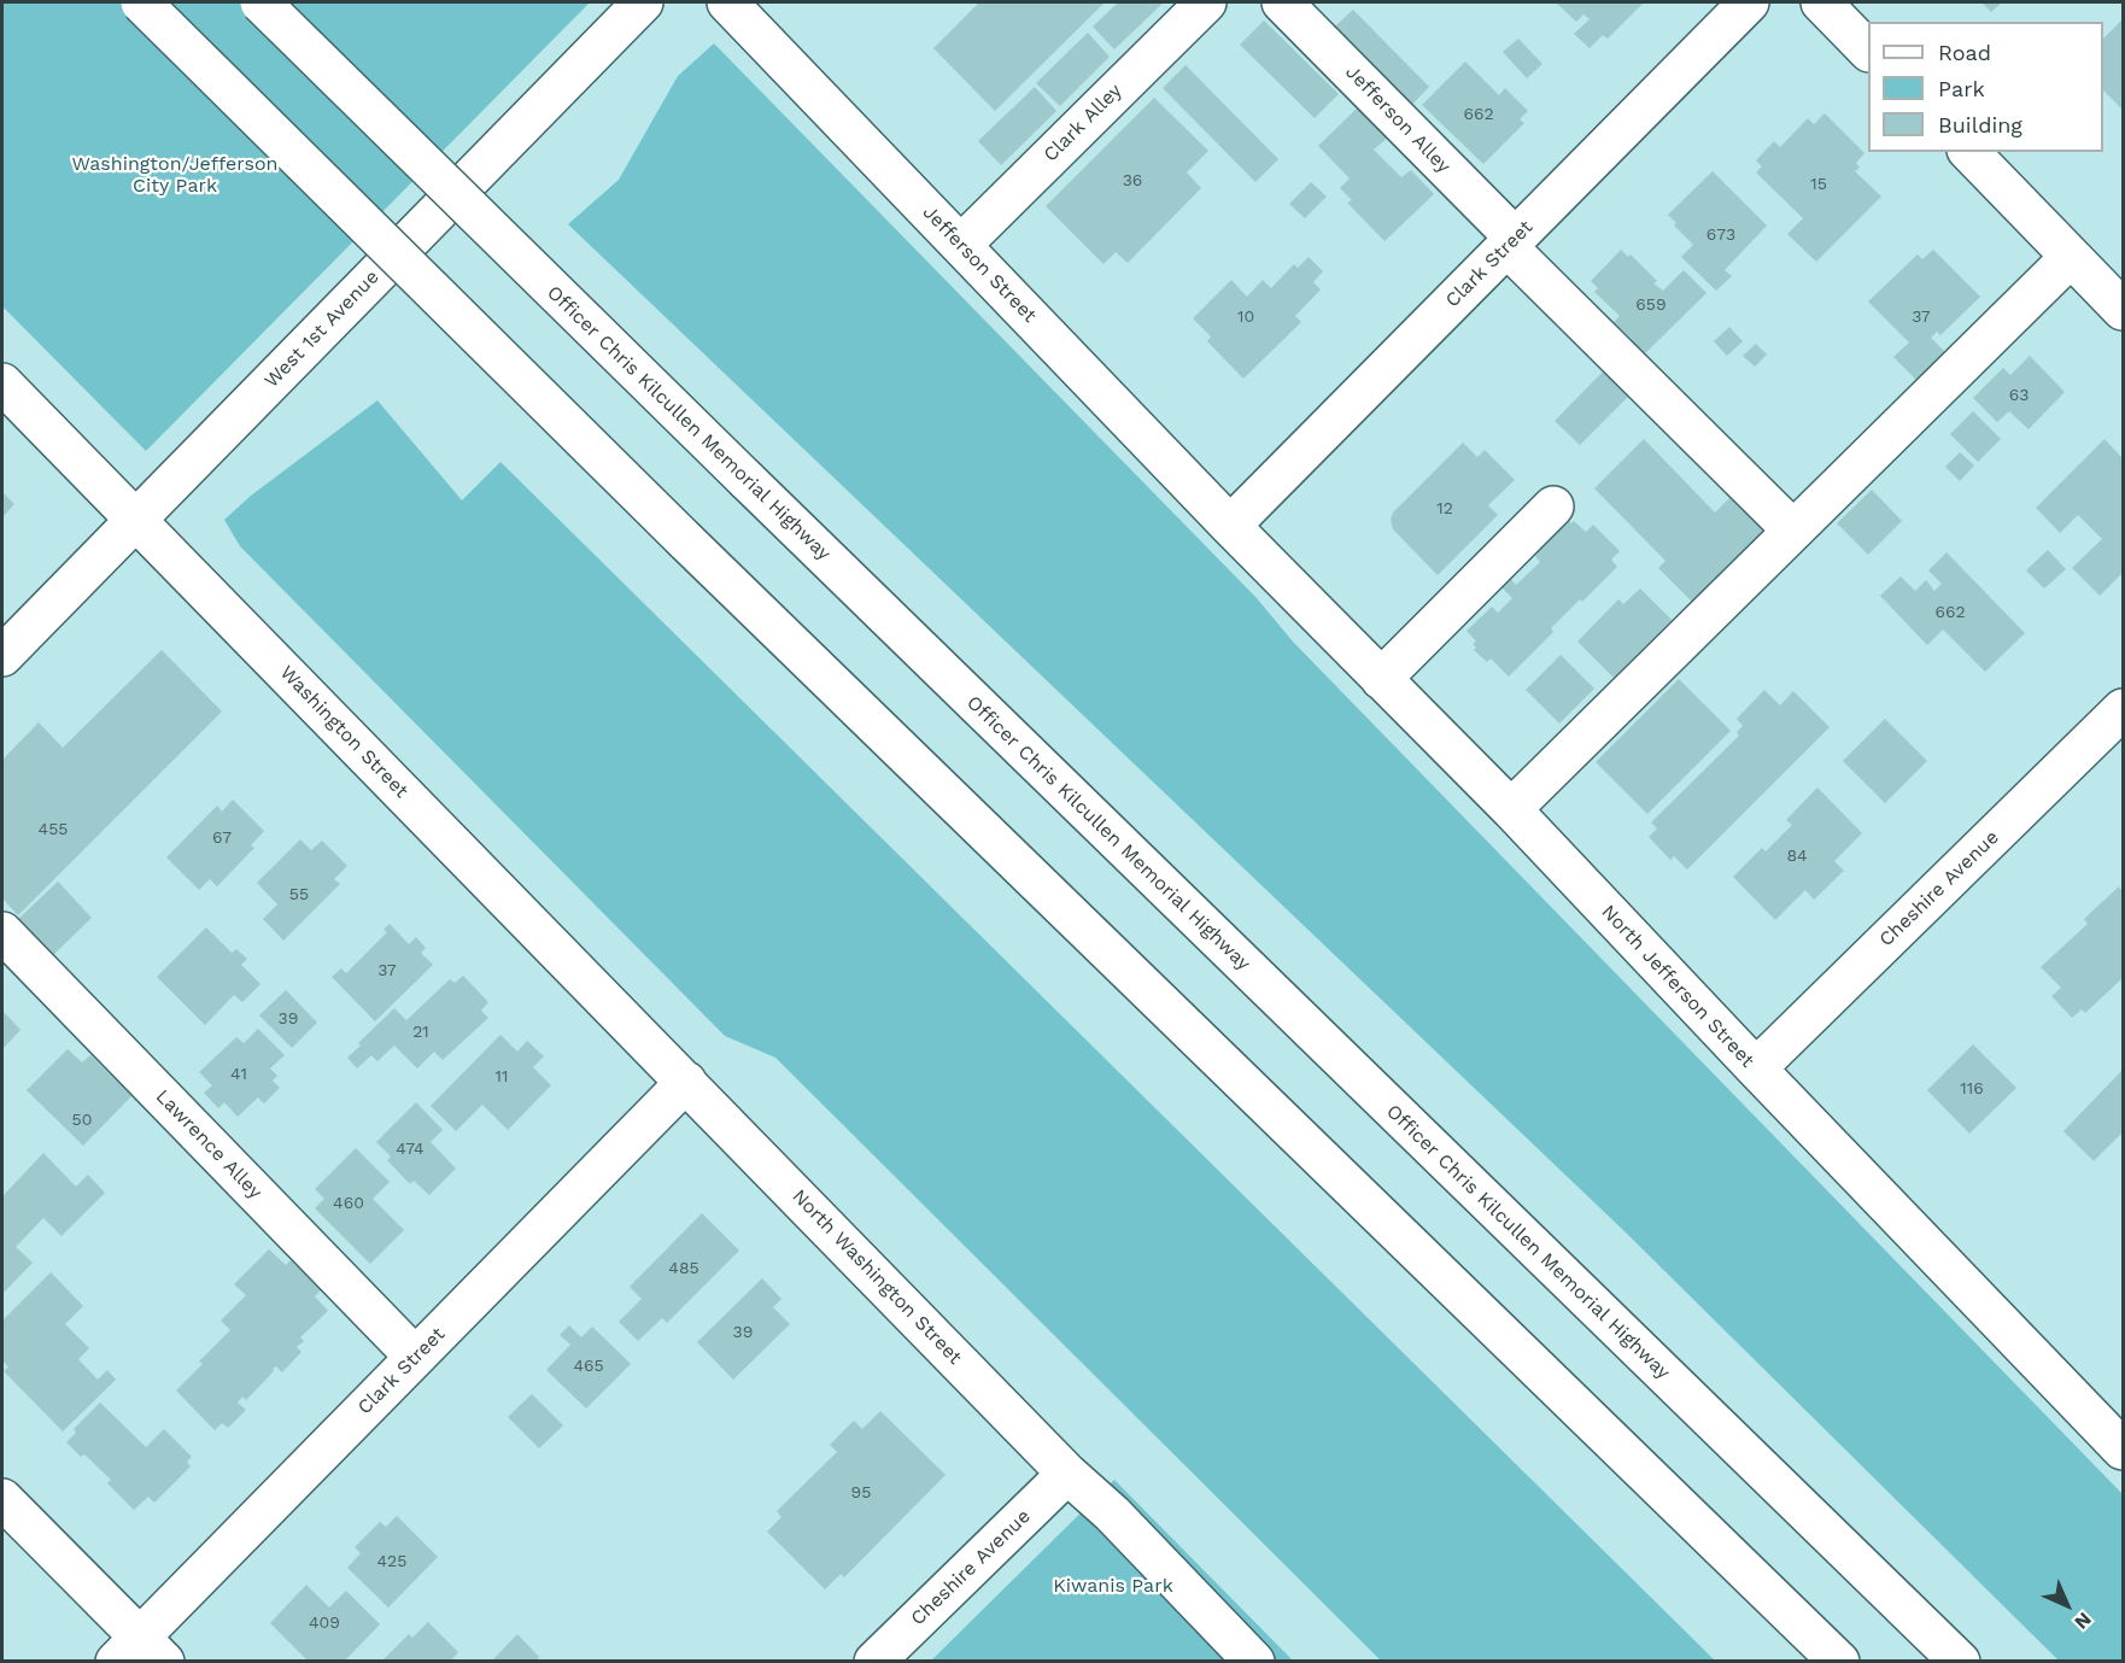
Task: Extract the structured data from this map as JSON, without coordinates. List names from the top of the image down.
{
  "streets": {
    "main road": [
      "Jefferson Alley",
      "Clark Alley",
      "Jefferson Street",
      "Clark Street",
      "West 1st Avenue",
      "Officer Chris Kilcullen Memorial Highway",
      "Washington Street",
      "Cheshire Avenue",
      "North Jefferson Street",
      "Lawrence Alley",
      "North Washington Street"
    ]
  },
  "crossings": [
    ["Jefferson Alley", "Clark Street"],
    ["Clark Alley", "Jefferson Street"],
    ["Jefferson Street", "Clark Street"],
    ["Jefferson Street", "North Jefferson Street"],
    ["Clark Street", "Washington Street"],
    ["Clark Street", "North Jefferson Street"],
    ["Clark Street", "Lawrence Alley"],
    ["Clark Street", "North Washington Street"],
    ["West 1st Avenue", "Washington Street"],
    ["Washington Street", "North Washington Street"],
    ["Cheshire Avenue", "North Jefferson Street"],
    ["Cheshire Avenue", "North Washington Street"]
  ],
  "parks": ["Washington/Jefferson City Park", "Kiwanis Park"],
  "house_numbers": [
    "662",
    "36",
    "15",
    "673",
    "659",
    "10",
    "37",
    "63",
    "12",
    "662",
    "455",
    "67",
    "84",
    "55",
    "37",
    "39",
    "21",
    "41",
    "11",
    "116",
    "50",
    "474",
    "460",
    "485",
    "39",
    "465",
    "95",
    "425",
    "409"
  ],
  "legend": ["Road", "Park", "Building"],
  "north": "bottom right"
}
